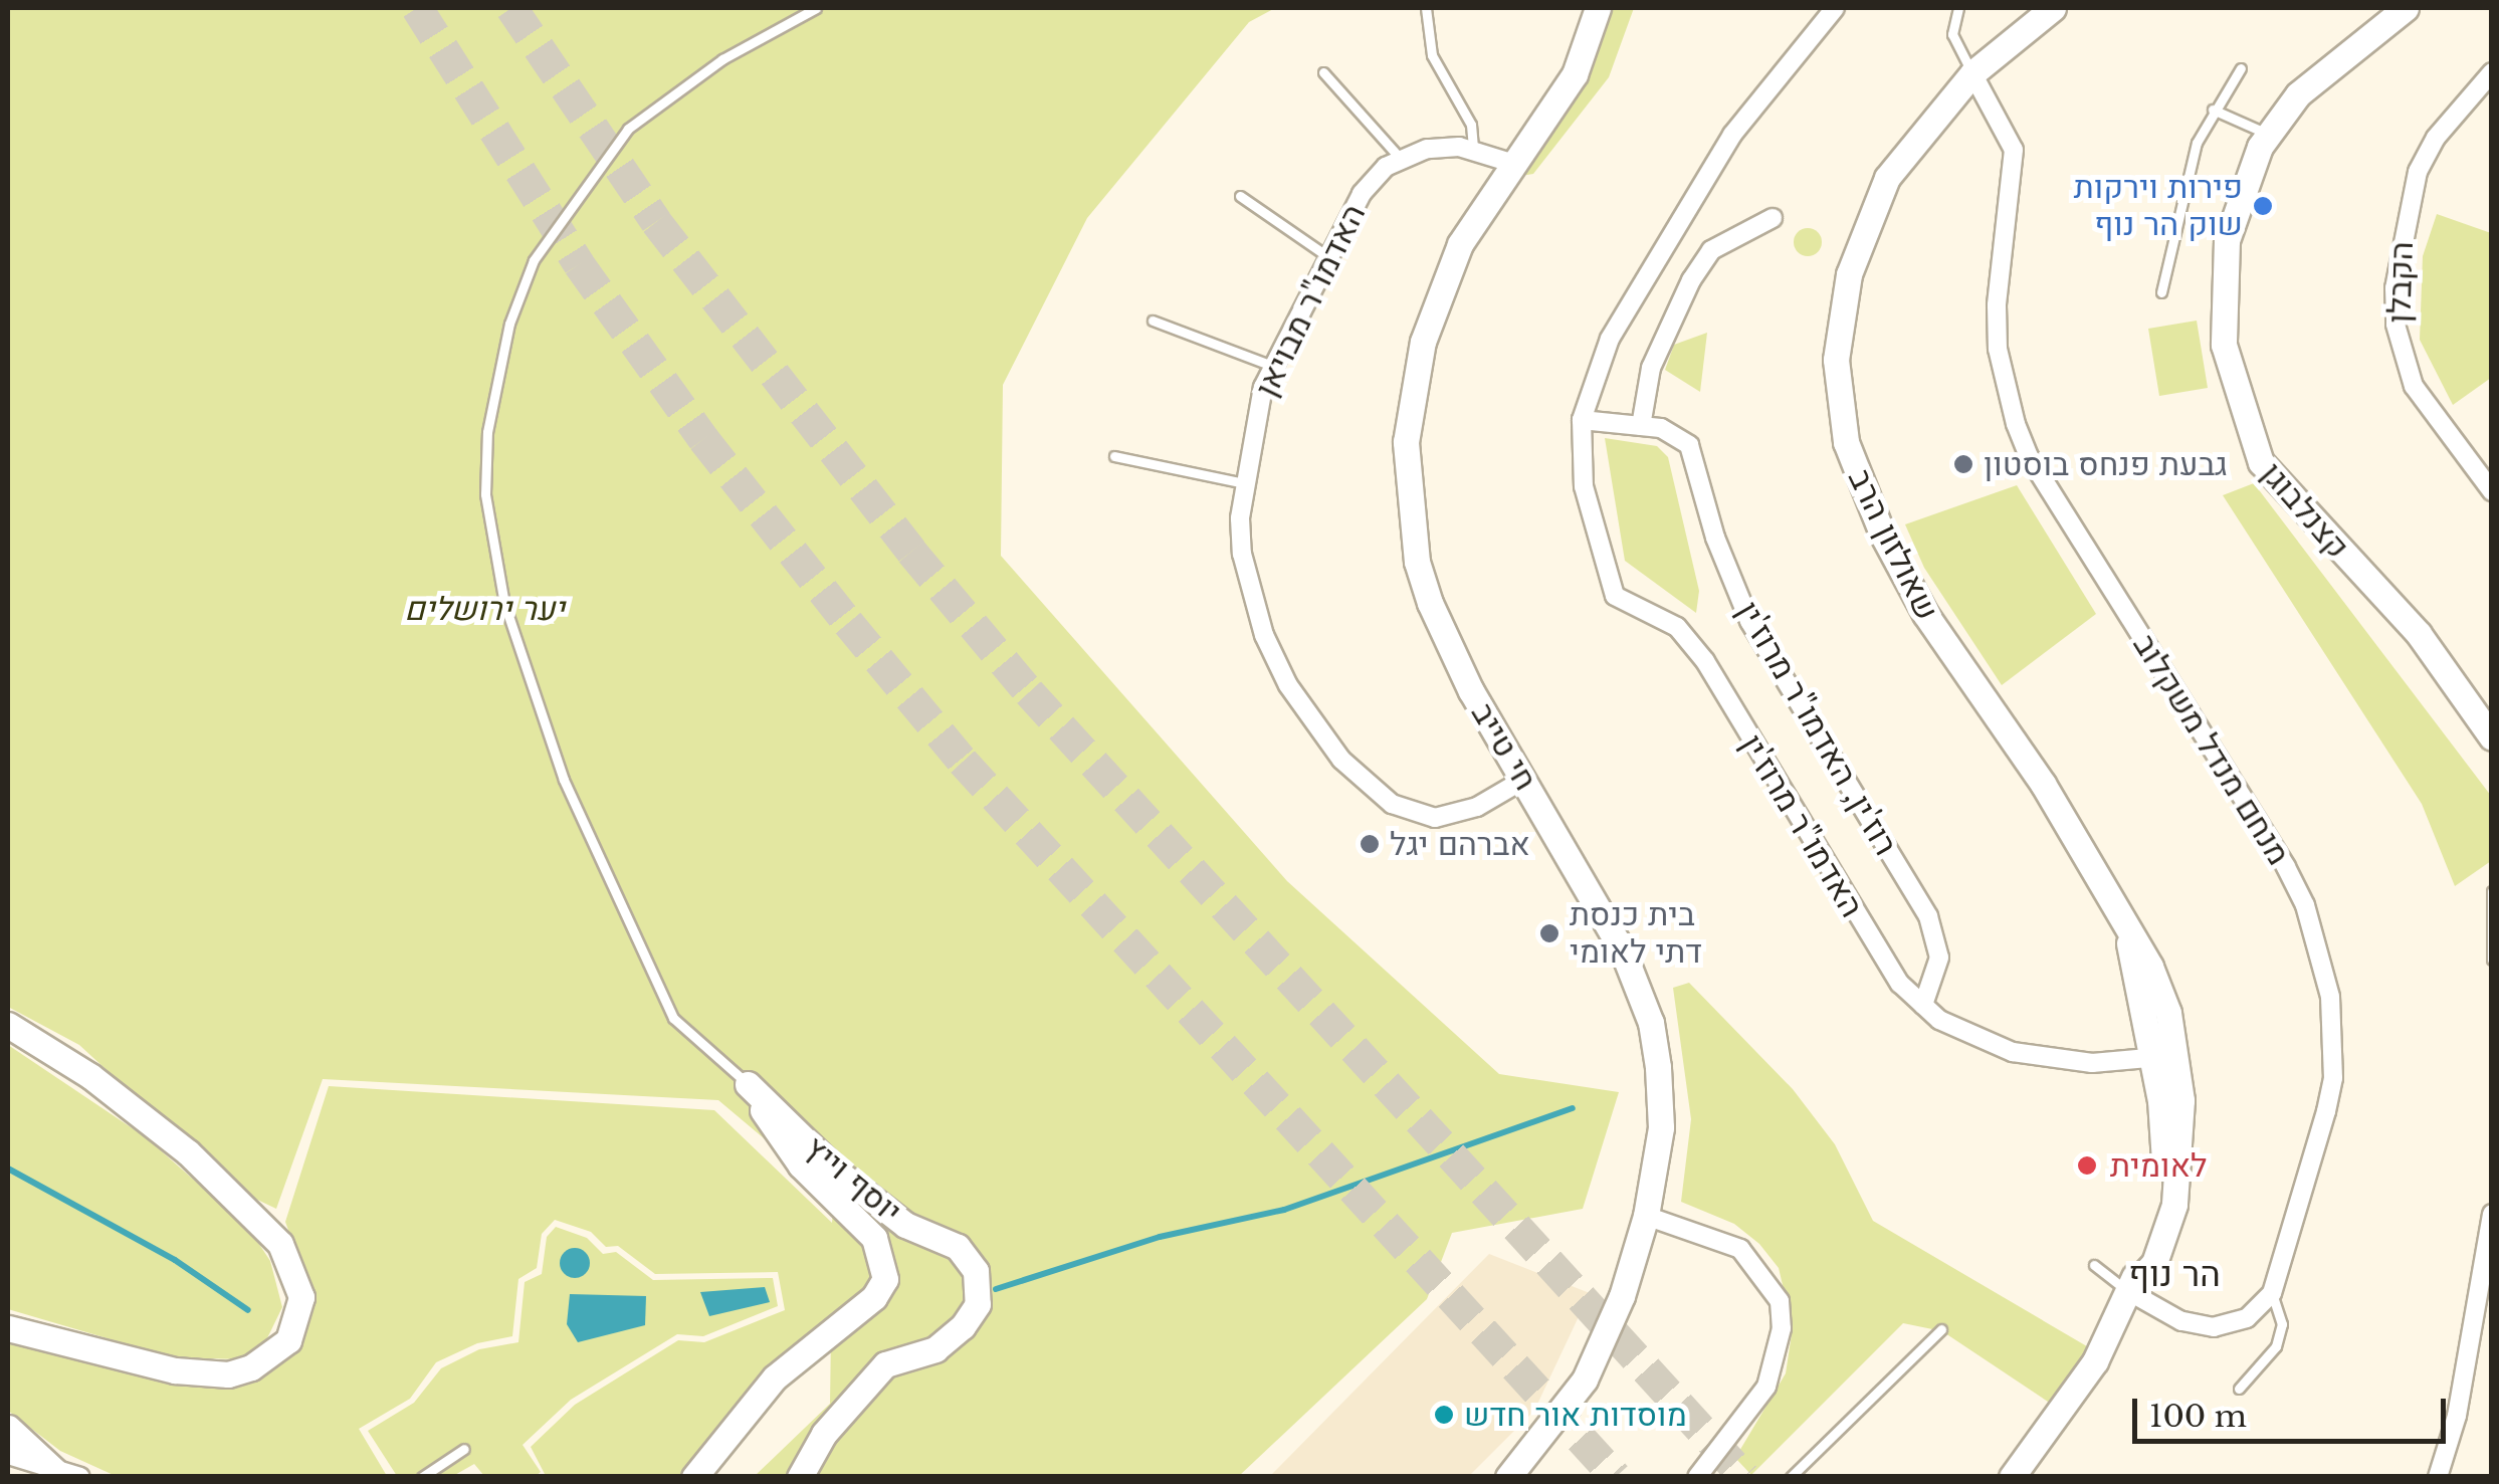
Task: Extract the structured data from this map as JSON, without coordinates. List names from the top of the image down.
{
  "streets": {
    "street": [
      "הקבלן",
      "האדמו\"ר מבויאן",
      "קצנלבוגן",
      "שאולזון הרב",
      "רוז'ין, האדמו\"ר מרוז'ין",
      "חי טייב",
      "מנחם מנדל משקלוב",
      "האדמו\"ר מרוז'ין",
      "יוסף וייץ"
    ]
  },
  "crossings": [
    ["האדמו\"ר מבויאן", "חי טייב"],
    ["שאולזון הרב", "מנחם מנדל משקלוב"],
    ["שאולזון הרב", "האדמו\"ר מרוז'ין"],
    ["רוז'ין, האדמו\"ר מרוז'ין", "האדמו\"ר מרוז'ין"]
  ],
  "districts": ["הר נוף"],
  "parks": ["יער ירושלים"],
  "places": [
    "פירות וירקות שוק הר נוף",
    "גבעת פנחס בוסטון",
    "אברהם יגל",
    "בית כנסת דתי לאומי",
    "לאומית",
    "מוסדות אור חדש"
  ],
  "scale_bar": "100 m"
}
